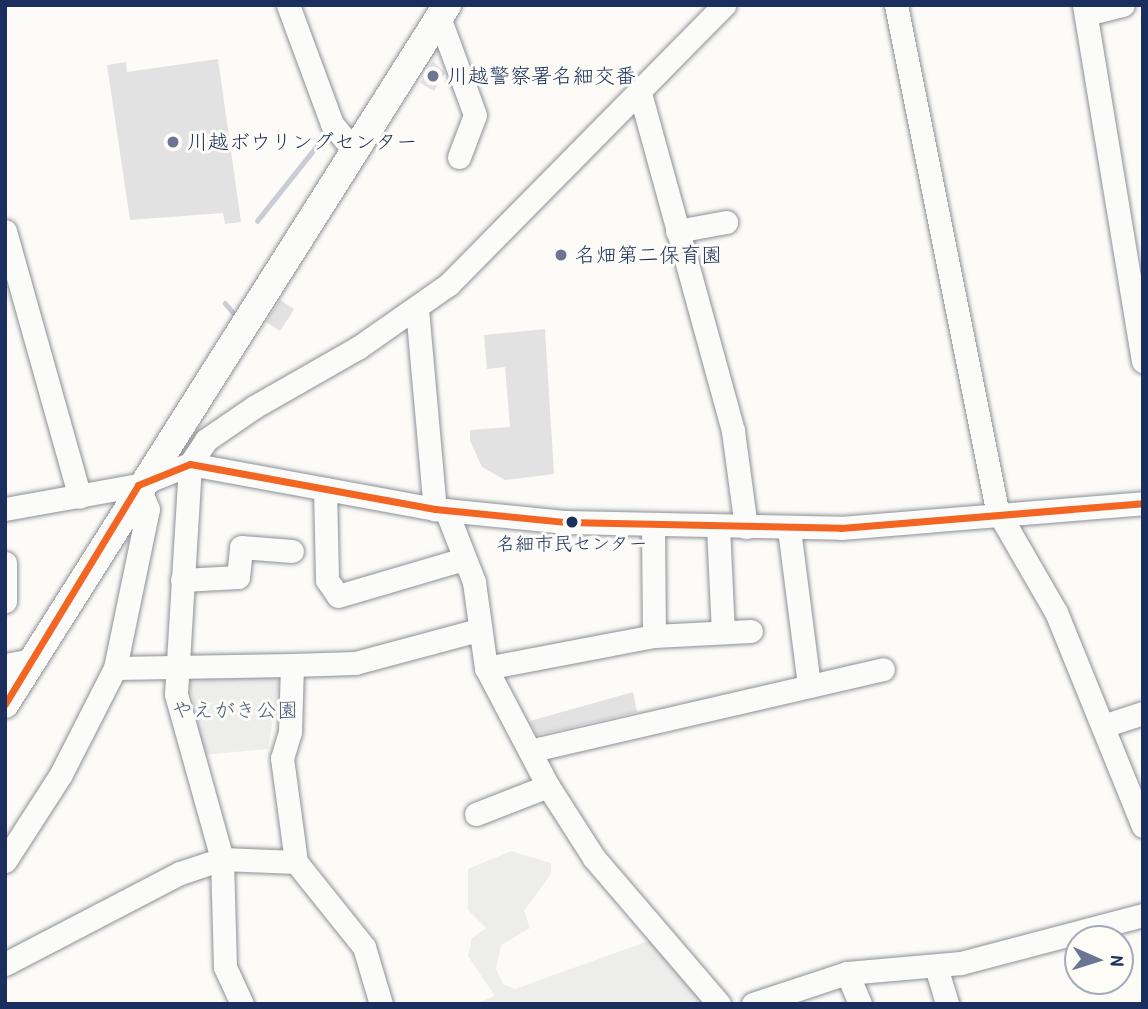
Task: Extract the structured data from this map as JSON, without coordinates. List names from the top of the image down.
{
  "parks": ["やえがき公園"],
  "places": [
    "川越警察署名細交番",
    "川越ボウリングセンター",
    "名畑第二保育園",
    "名細市民センター"
  ],
  "north": "right"
}
